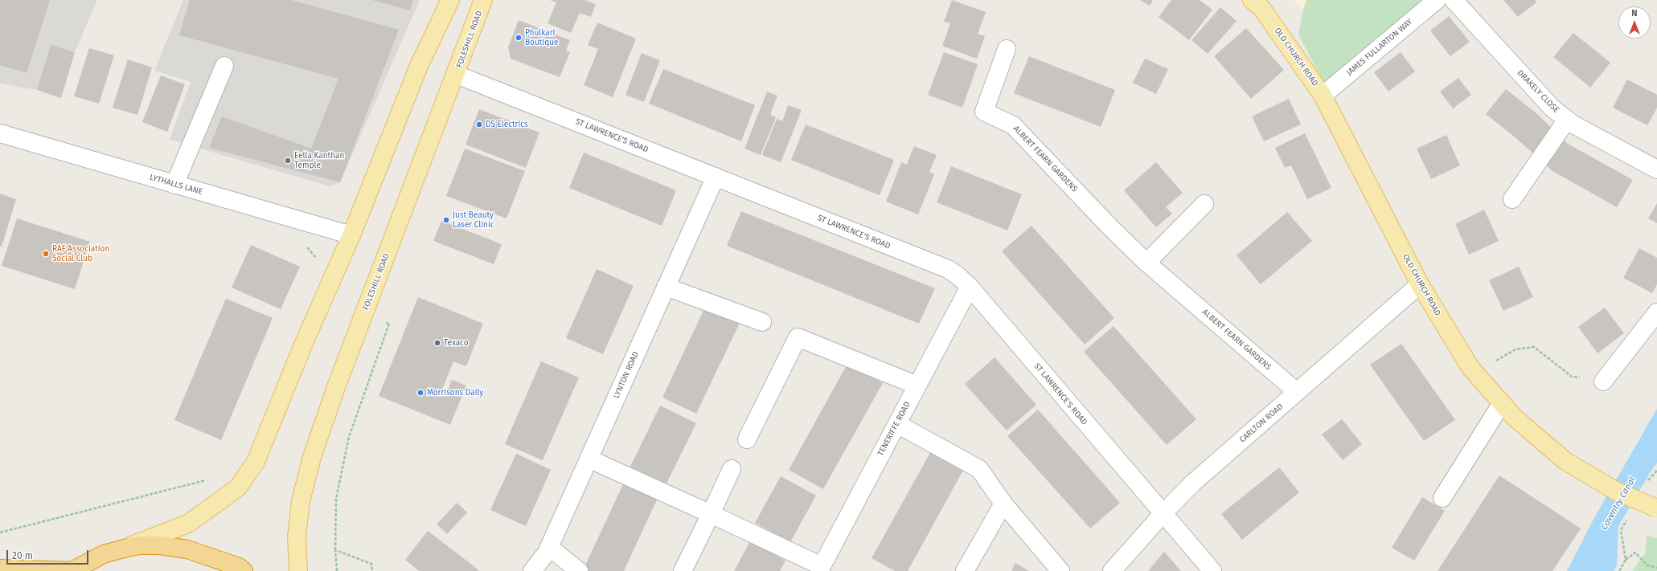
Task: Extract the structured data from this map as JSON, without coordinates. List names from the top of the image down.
{
  "streets": {
    "main road": ["FOLESHILL ROAD", "OLD CHURCH ROAD"],
    "street": [
      "JAMES FULLARTON WAY",
      "DRAKELY CLOSE",
      "ST LAWRENCE'S ROAD",
      "ALBERT FEARN GARDENS",
      "LYTHALLS LANE",
      "LYNTON ROAD",
      "CARLTON ROAD",
      "TENERIFFE ROAD"
    ]
  },
  "crossings": [
    ["FOLESHILL ROAD", "ST LAWRENCE'S ROAD"],
    ["JAMES FULLARTON WAY", "OLD CHURCH ROAD"],
    ["OLD CHURCH ROAD", "CARLTON ROAD"],
    ["ST LAWRENCE'S ROAD", "LYNTON ROAD"],
    ["ST LAWRENCE'S ROAD", "CARLTON ROAD"],
    ["ST LAWRENCE'S ROAD", "TENERIFFE ROAD"],
    ["ALBERT FEARN GARDENS", "CARLTON ROAD"]
  ],
  "water": ["Coventry Canal"],
  "places": [
    "Phulkari Boutique",
    "DS Electrics",
    "Eella Kanthan Temple",
    "Just Beauty Laser Clinic",
    "RAF Association Social Club",
    "Texaco",
    "Morrisons Daily"
  ],
  "scale_bar": "20 m",
  "north": "top"
}
